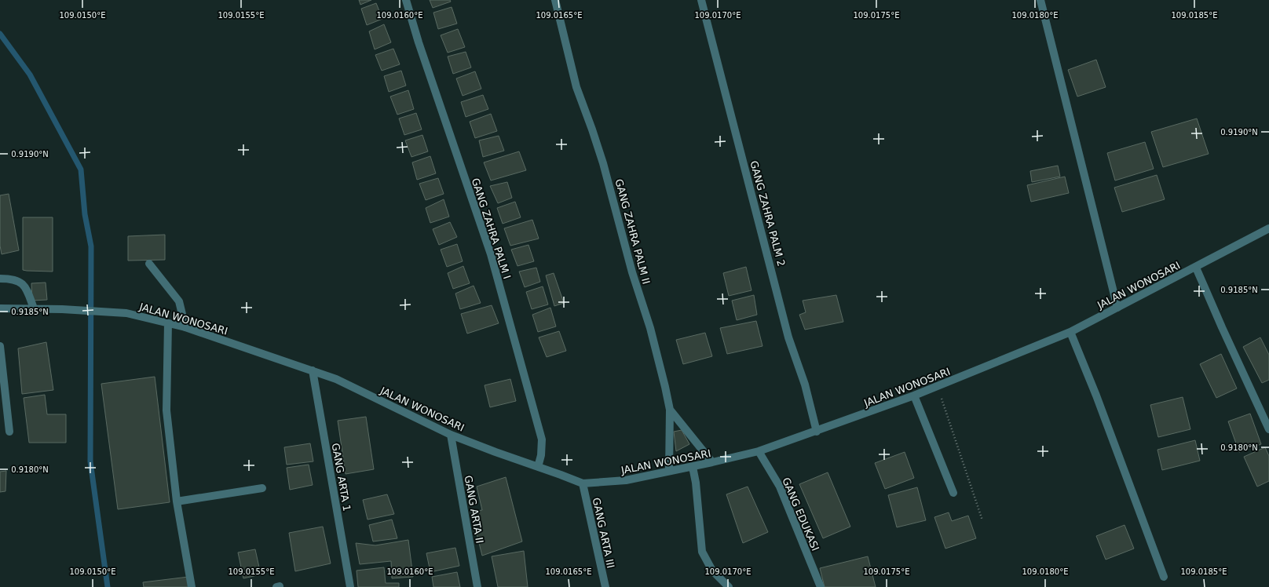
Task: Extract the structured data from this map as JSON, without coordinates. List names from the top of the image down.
{
  "streets": {
    "street": [
      "GANG ZAHRA PALM 2",
      "GANG ZAHRA PALM I",
      "GANG ZAHRA PALM II",
      "JALAN WONOSARI",
      "GANG ARTA 1",
      "GANG ARTA II",
      "GANG EDUKASI",
      "GANG ARTA III"
    ]
  },
  "crossings": [
    ["GANG ZAHRA PALM 2", "JALAN WONOSARI"],
    ["GANG ZAHRA PALM I", "JALAN WONOSARI"],
    ["GANG ZAHRA PALM II", "JALAN WONOSARI"],
    ["JALAN WONOSARI", "GANG ARTA 1"],
    ["JALAN WONOSARI", "GANG ARTA II"],
    ["JALAN WONOSARI", "GANG EDUKASI"],
    ["JALAN WONOSARI", "GANG ARTA III"]
  ],
  "coordinates": [
    "109.0150°E",
    "109.0155°E",
    "109.0160°E",
    "109.0165°E",
    "109.0170°E",
    "109.0175°E",
    "109.0180°E",
    "109.0185°E",
    "0.9190°N",
    "0.9185°N",
    "0.9180°N"
  ]
}
